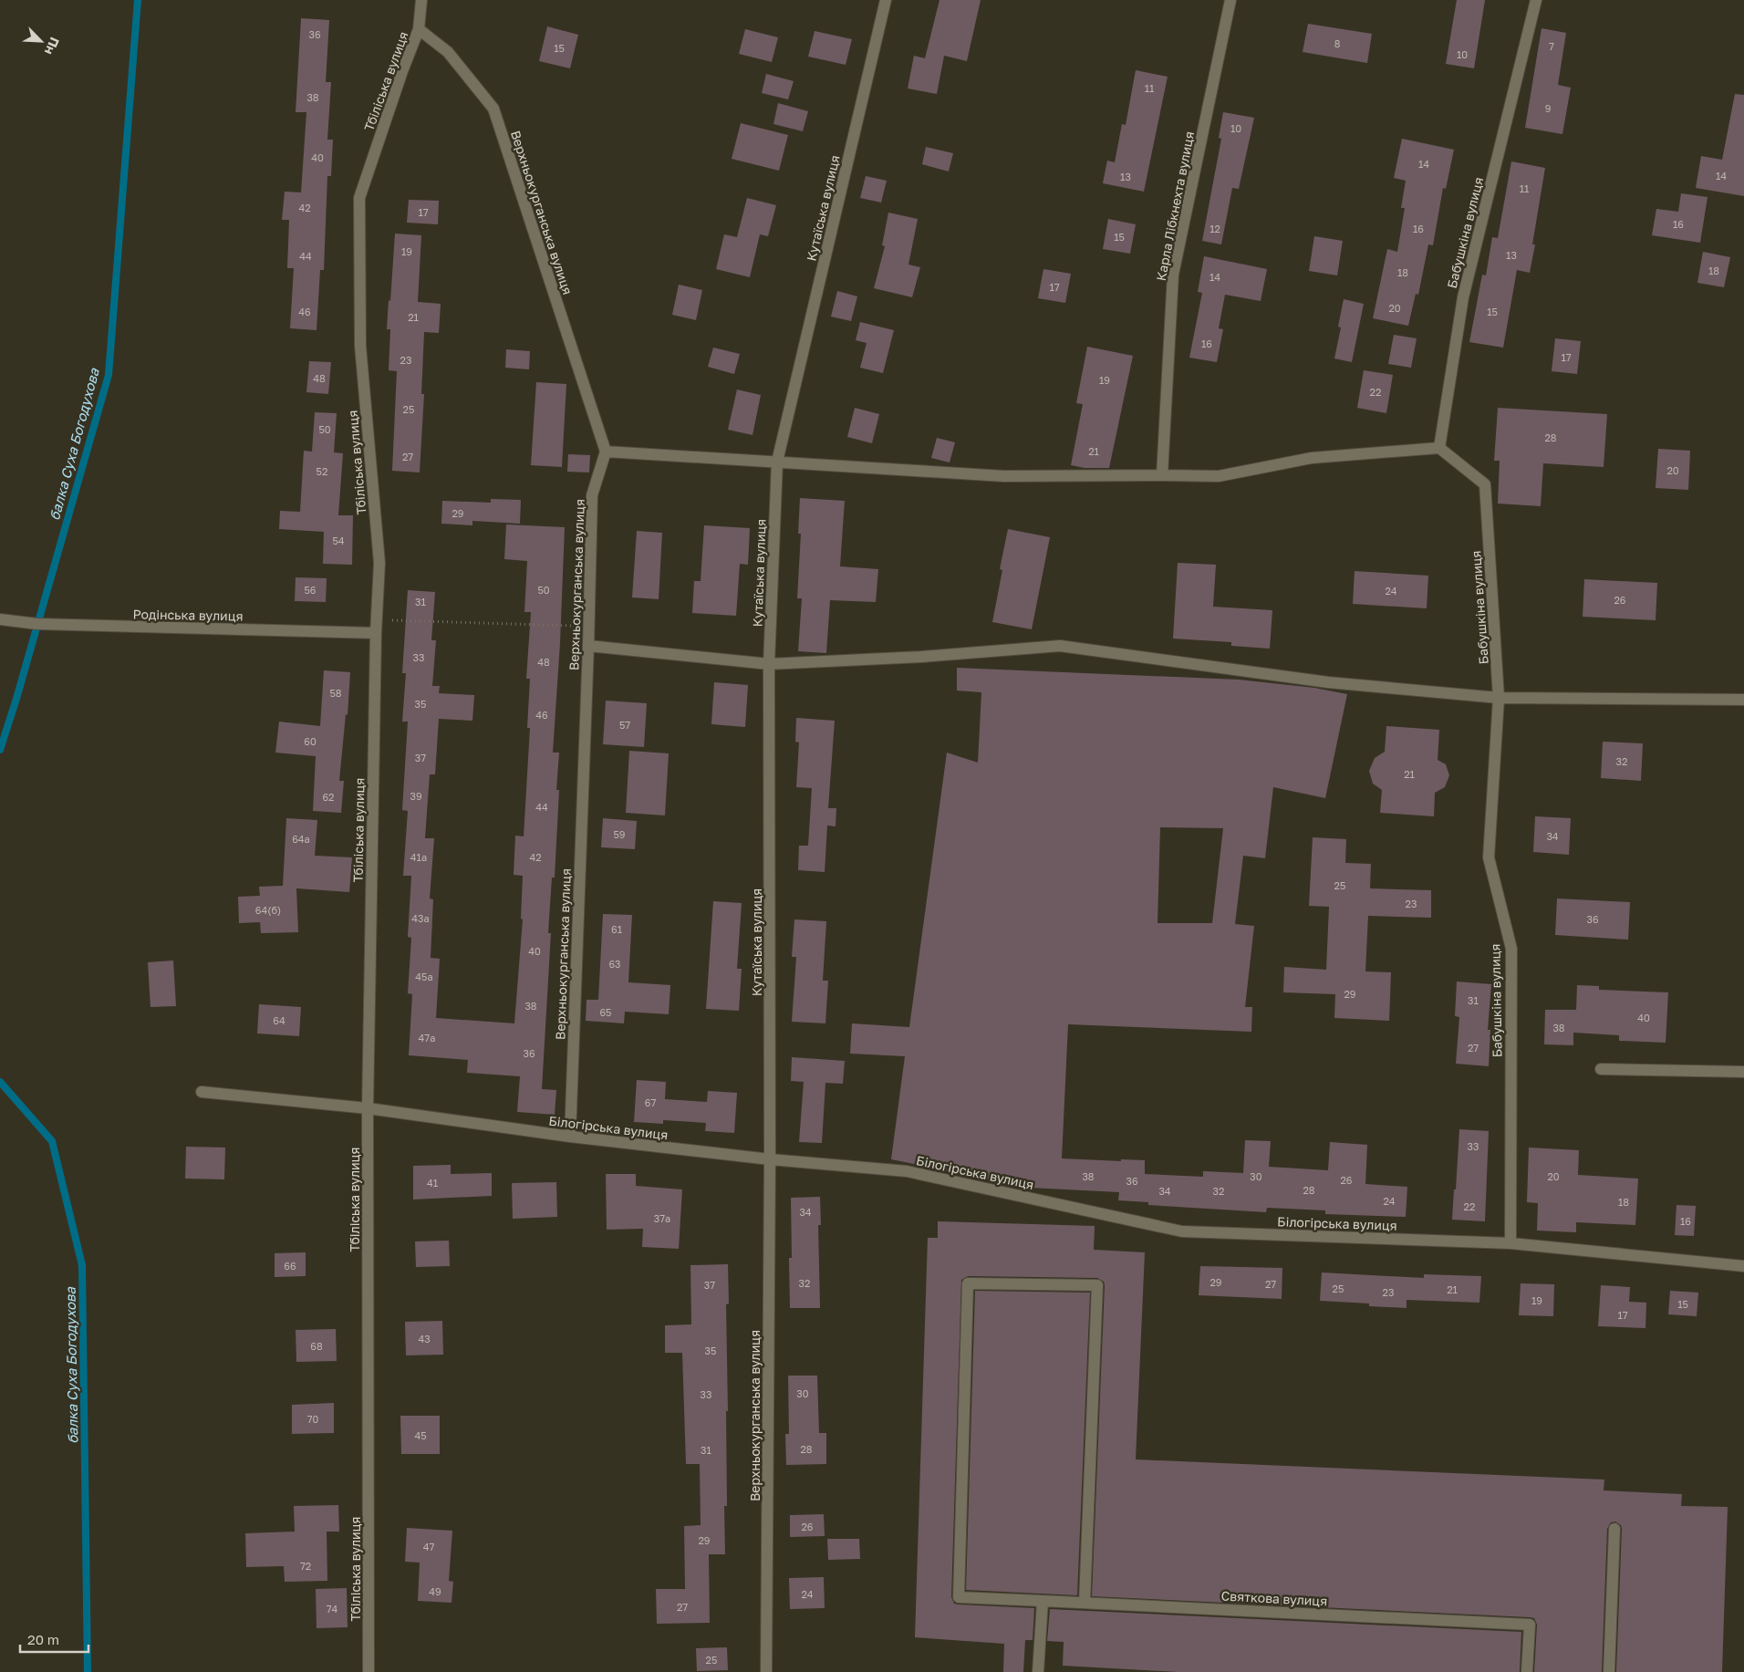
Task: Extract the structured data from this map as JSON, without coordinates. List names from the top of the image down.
{
  "streets": {
    "street": [
      "Тбіліська вулиця",
      "Карла Лібкнехта вулиця",
      "Кутаїська вулиця",
      "Верхньокурганська вулиця",
      "Бабушкіна вулиця",
      "Родінська вулиця",
      "Білогірська вулиця",
      "Святкова вулиця"
    ]
  },
  "crossings": [
    ["Тбіліська вулиця", "Верхньокурганська вулиця"],
    ["Тбіліська вулиця", "Родінська вулиця"],
    ["Тбіліська вулиця", "Білогірська вулиця"],
    ["Кутаїська вулиця", "Верхньокурганська вулиця"],
    ["Кутаїська вулиця", "Білогірська вулиця"],
    ["Верхньокурганська вулиця", "Білогірська вулиця"],
    ["Бабушкіна вулиця", "Білогірська вулиця"]
  ],
  "water": ["балка Суха Богодухова"],
  "house_numbers": [
    "36",
    "8",
    "7",
    "15",
    "10",
    "11",
    "38",
    "9",
    "10",
    "40",
    "14",
    "14",
    "13",
    "11",
    "42",
    "17",
    "16",
    "12",
    "16",
    "15",
    "19",
    "13",
    "44",
    "18",
    "18",
    "14",
    "17",
    "20",
    "46",
    "15",
    "21",
    "16",
    "17",
    "23",
    "48",
    "19",
    "22",
    "25",
    "50",
    "28",
    "21",
    "27",
    "20",
    "52",
    "29",
    "54",
    "56",
    "50",
    "24",
    "26",
    "31",
    "33",
    "48",
    "58",
    "35",
    "46",
    "57",
    "60",
    "37",
    "32",
    "21",
    "39",
    "62",
    "44",
    "59",
    "34",
    "64а",
    "41а",
    "42",
    "25",
    "23",
    "64(б)",
    "43а",
    "36",
    "61",
    "40",
    "63",
    "45а",
    "29",
    "31",
    "38",
    "65",
    "40",
    "64",
    "38",
    "47а",
    "27",
    "36",
    "67",
    "33",
    "38",
    "30",
    "20",
    "26",
    "36",
    "41",
    "28",
    "34",
    "32",
    "24",
    "18",
    "22",
    "34",
    "37а",
    "16",
    "66",
    "29",
    "32",
    "27",
    "37",
    "25",
    "21",
    "23",
    "19",
    "15",
    "17",
    "43",
    "68",
    "35",
    "30",
    "33",
    "70",
    "45",
    "28",
    "31",
    "26",
    "29",
    "47",
    "72",
    "49",
    "24",
    "27",
    "74",
    "25"
  ],
  "scale_bar": "20 m",
  "north": "bottom right"
}
